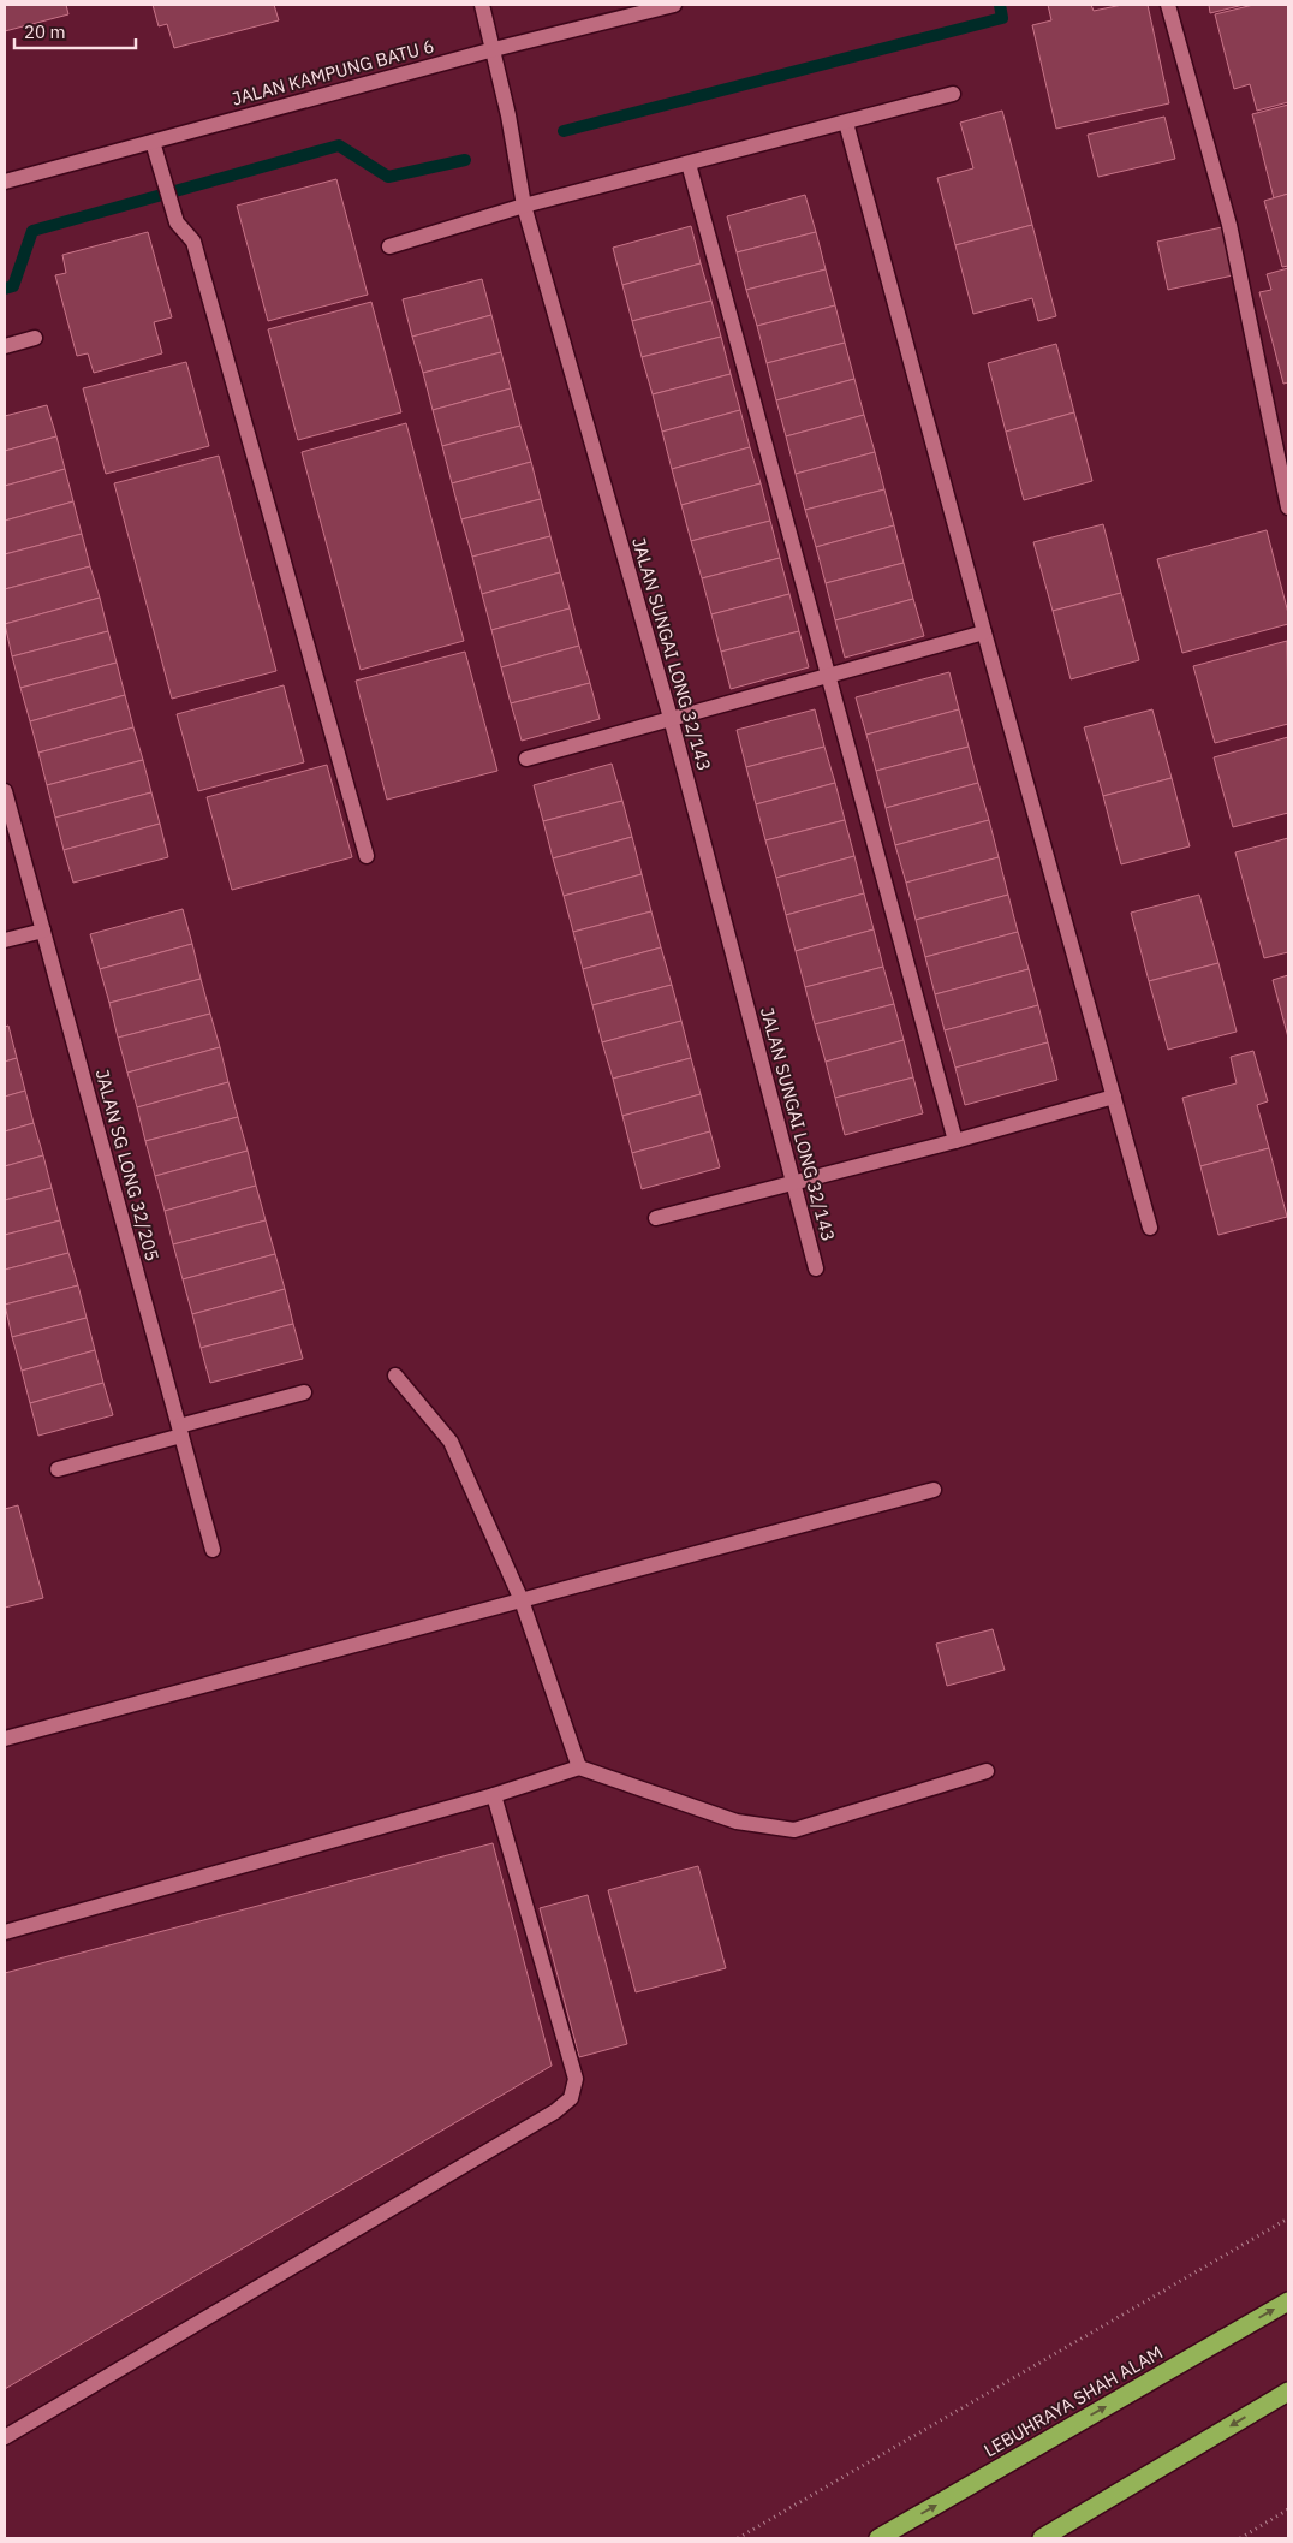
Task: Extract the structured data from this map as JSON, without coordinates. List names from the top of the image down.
{
  "streets": {
    "highway": ["LEBUHRAYA SHAH ALAM"],
    "street": ["JALAN KAMPUNG BATU 6", "JALAN SUNGAI LONG 32/143", "JALAN SG LONG 32/205"]
  },
  "crossings": [
    ["JALAN KAMPUNG BATU 6", "JALAN SUNGAI LONG 32/143"]
  ],
  "scale_bar": "20 m"
}
